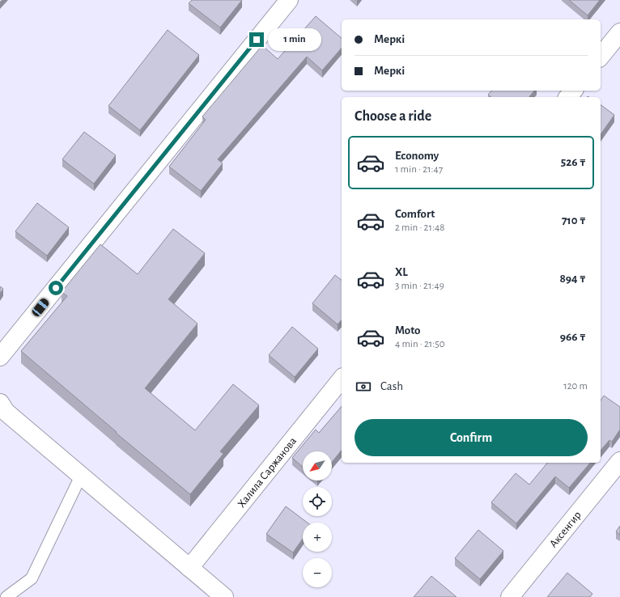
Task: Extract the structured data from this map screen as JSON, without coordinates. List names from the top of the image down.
{
  "streets": {
    "street": ["Халила Саржанова", "Аксенгир"]
  },
  "north": "bottom left",
  "page": {
    "banner": ["Меркі", "Меркі"],
    "bubble": "1 min",
    "heading": "Choose a ride",
    "list": [
      {
        "name": "Economy",
        "note": "1 min · 21:47",
        "value": "526 ₸"
      },
      {
        "name": "Comfort",
        "note": "2 min · 21:48",
        "value": "710 ₸"
      },
      {
        "name": "XL",
        "note": "3 min · 21:49",
        "value": "894 ₸"
      },
      {
        "name": "Moto",
        "note": "4 min · 21:50",
        "value": "966 ₸"
      }
    ],
    "pay": ["Cash", "120 m"],
    "buttons": "Confirm",
    "map_buttons": ["+", "−"]
  }
}
